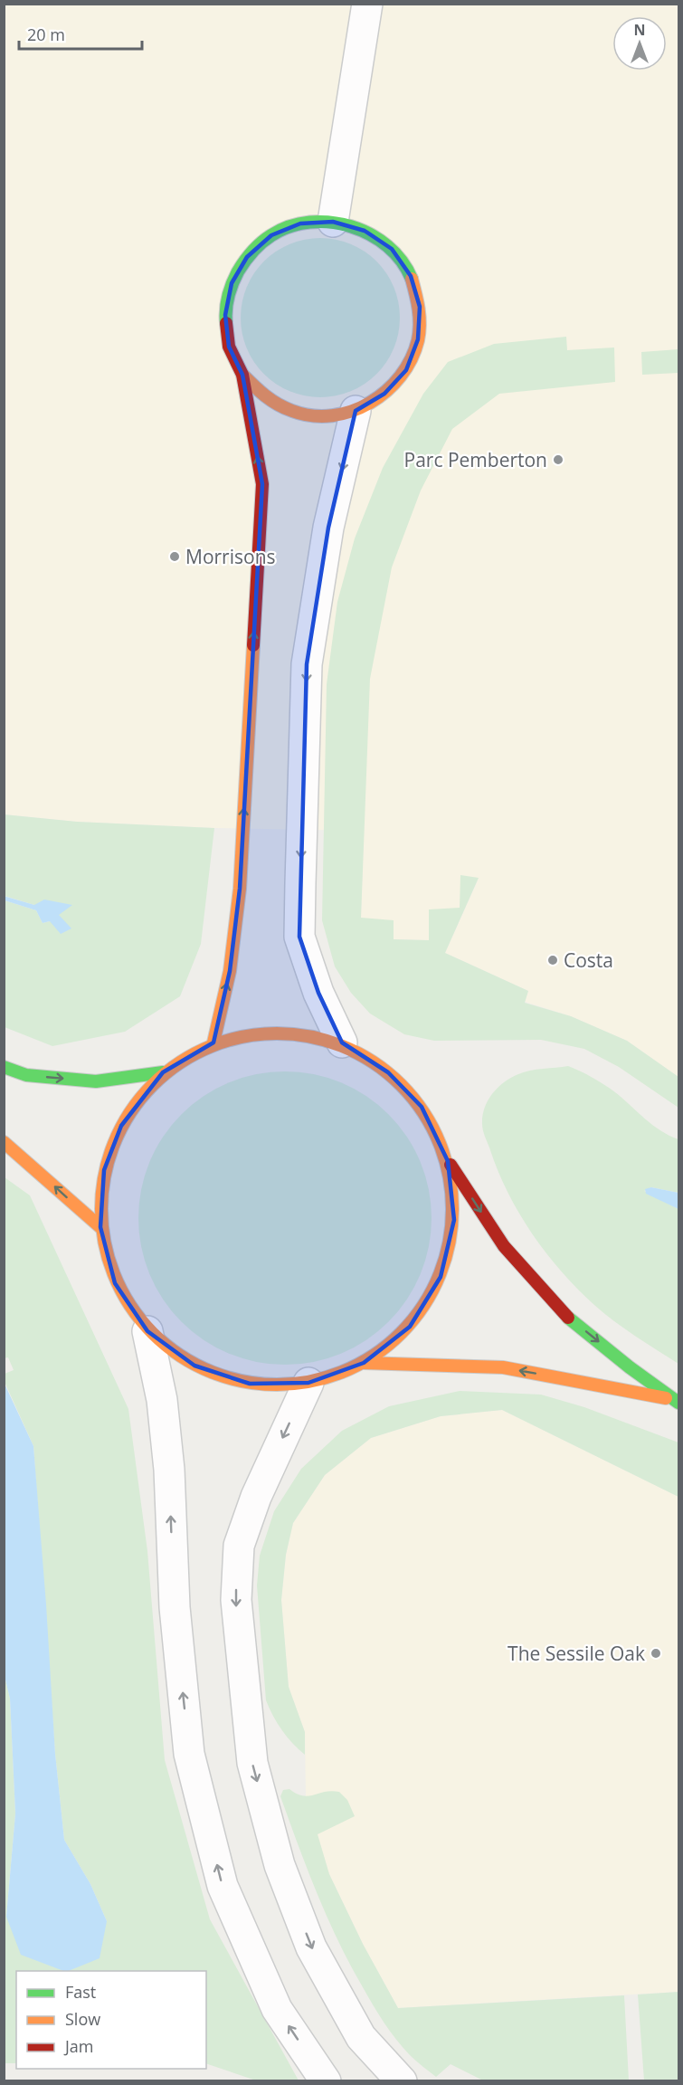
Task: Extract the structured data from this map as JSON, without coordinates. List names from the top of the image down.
{
  "places": [
    "Parc Pemberton",
    "Morrisons",
    "Costa",
    "The Sessile Oak"
  ],
  "legend": ["Fast", "Slow", "Jam"],
  "scale_bar": "20 m",
  "north": "top"
}
